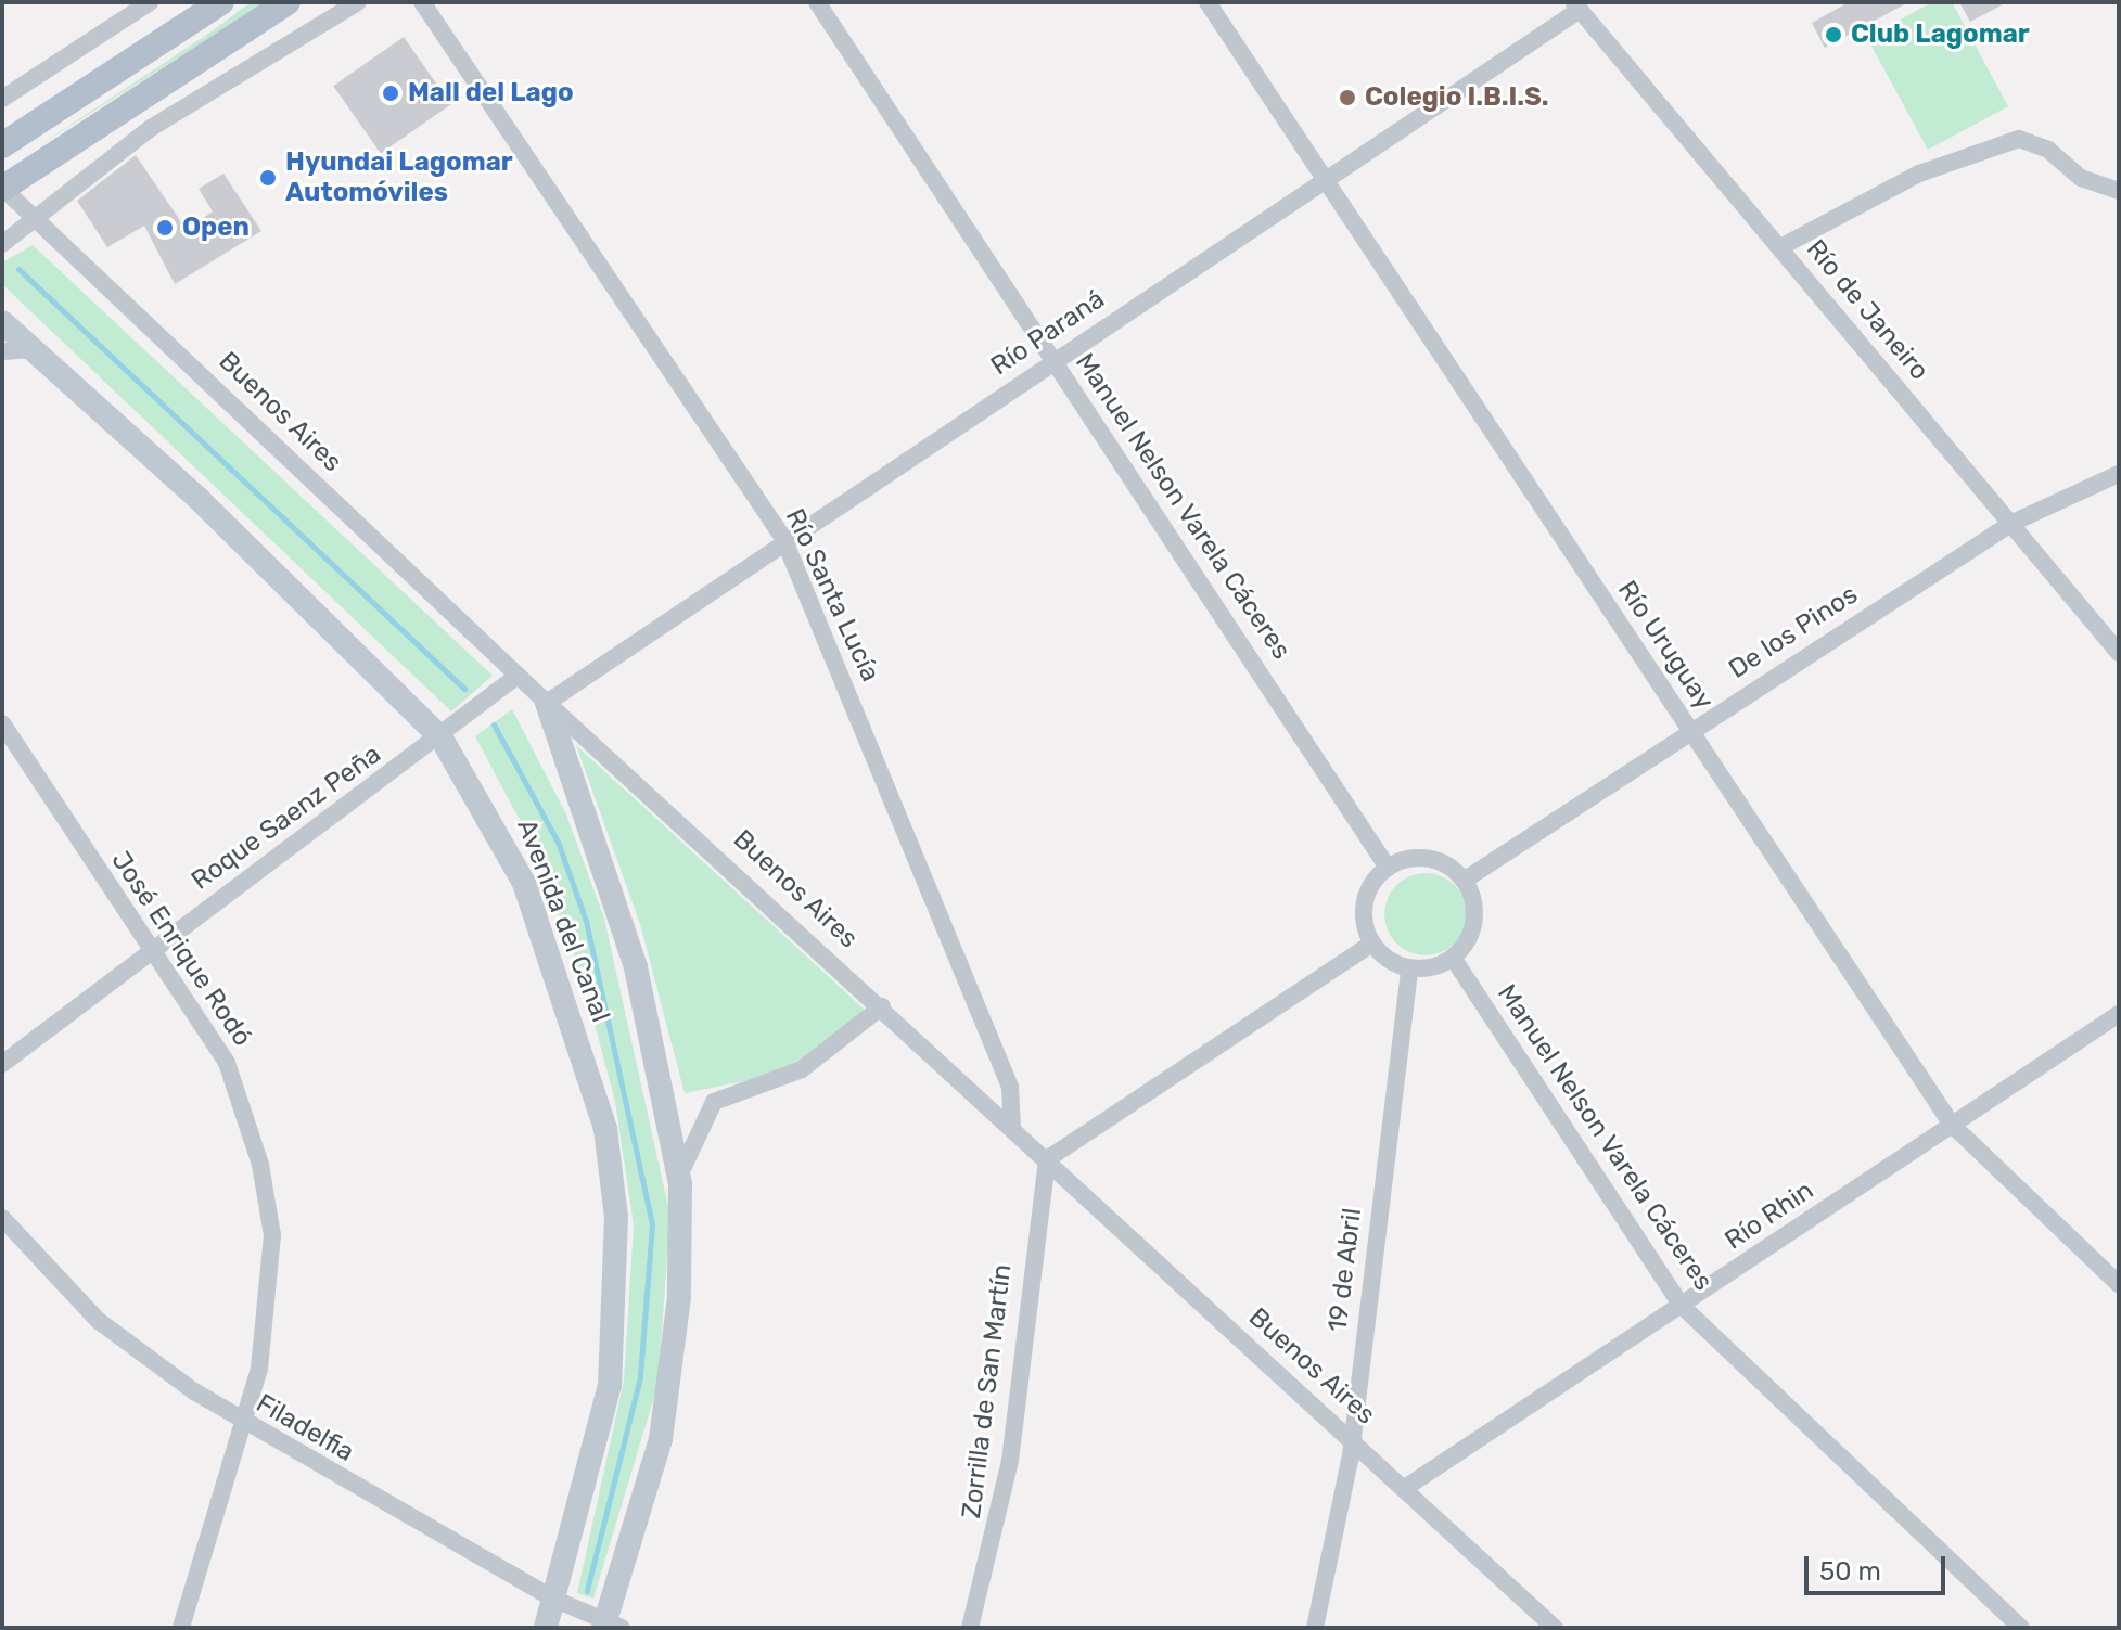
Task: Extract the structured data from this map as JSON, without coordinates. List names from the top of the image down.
{
  "streets": {
    "street": [
      "Río de Janeiro",
      "Río Paraná",
      "Buenos Aires",
      "Manuel Nelson Varela Cáceres",
      "Río Santa Lucía",
      "De los Pinos",
      "Río Uruguay",
      "Roque Saenz Peña",
      "Avenida del Canal",
      "José Enrique Rodó",
      "Río Rhin",
      "19 de Abril",
      "Zorrilla de San Martín",
      "Filadelfia"
    ]
  },
  "crossings": [
    ["Río de Janeiro", "Río Paraná"],
    ["Río de Janeiro", "De los Pinos"],
    ["Río Paraná", "Buenos Aires"],
    ["Río Paraná", "Manuel Nelson Varela Cáceres"],
    ["Río Paraná", "Río Santa Lucía"],
    ["Río Paraná", "Río Uruguay"],
    ["Río Paraná", "Avenida del Canal"],
    ["Buenos Aires", "Río Santa Lucía"],
    ["Buenos Aires", "Roque Saenz Peña"],
    ["Buenos Aires", "Avenida del Canal"],
    ["Buenos Aires", "Río Rhin"],
    ["Buenos Aires", "19 de Abril"],
    ["Buenos Aires", "Zorrilla de San Martín"],
    ["Manuel Nelson Varela Cáceres", "De los Pinos"],
    ["Manuel Nelson Varela Cáceres", "Río Rhin"],
    ["Manuel Nelson Varela Cáceres", "19 de Abril"],
    ["De los Pinos", "Río Uruguay"],
    ["De los Pinos", "19 de Abril"],
    ["Río Uruguay", "Río Rhin"],
    ["Roque Saenz Peña", "Avenida del Canal"],
    ["Roque Saenz Peña", "José Enrique Rodó"],
    ["Avenida del Canal", "Filadelfia"],
    ["José Enrique Rodó", "Filadelfia"]
  ],
  "places": [
    "Club Lagomar",
    "Mall del Lago",
    "Colegio I.B.I.S.",
    "Hyundai Lagomar Automóviles",
    "Open"
  ],
  "scale_bar": "50 m"
}
